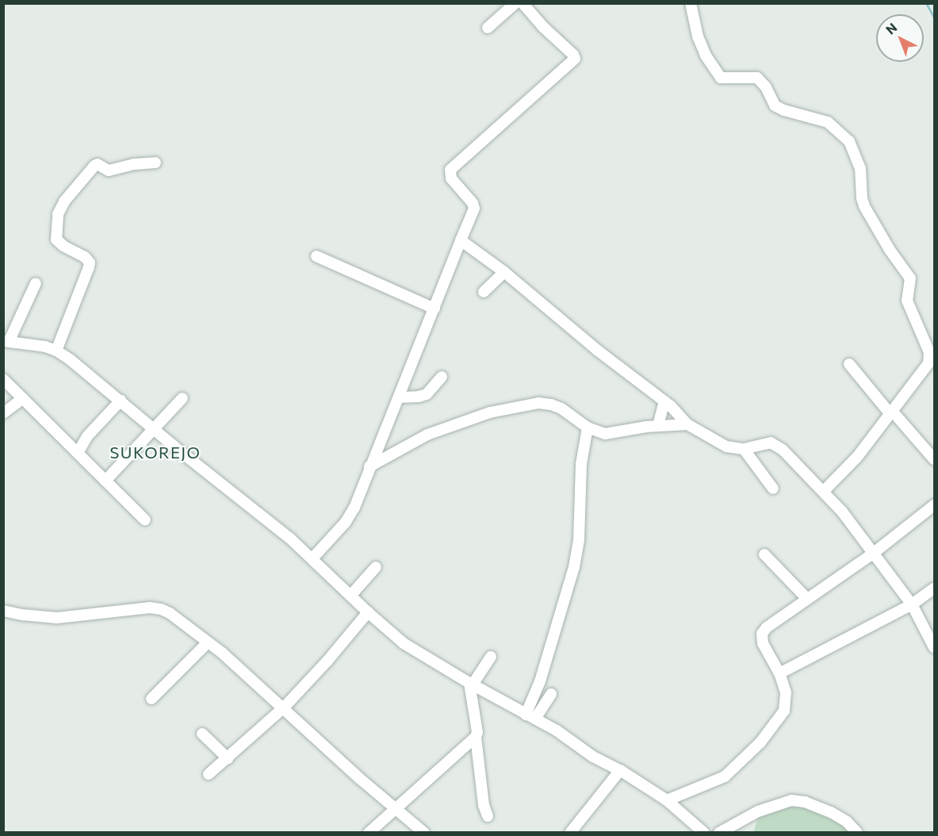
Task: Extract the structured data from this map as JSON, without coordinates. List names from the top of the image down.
{
  "districts": ["SUKOREJO"],
  "north": "top left"
}
